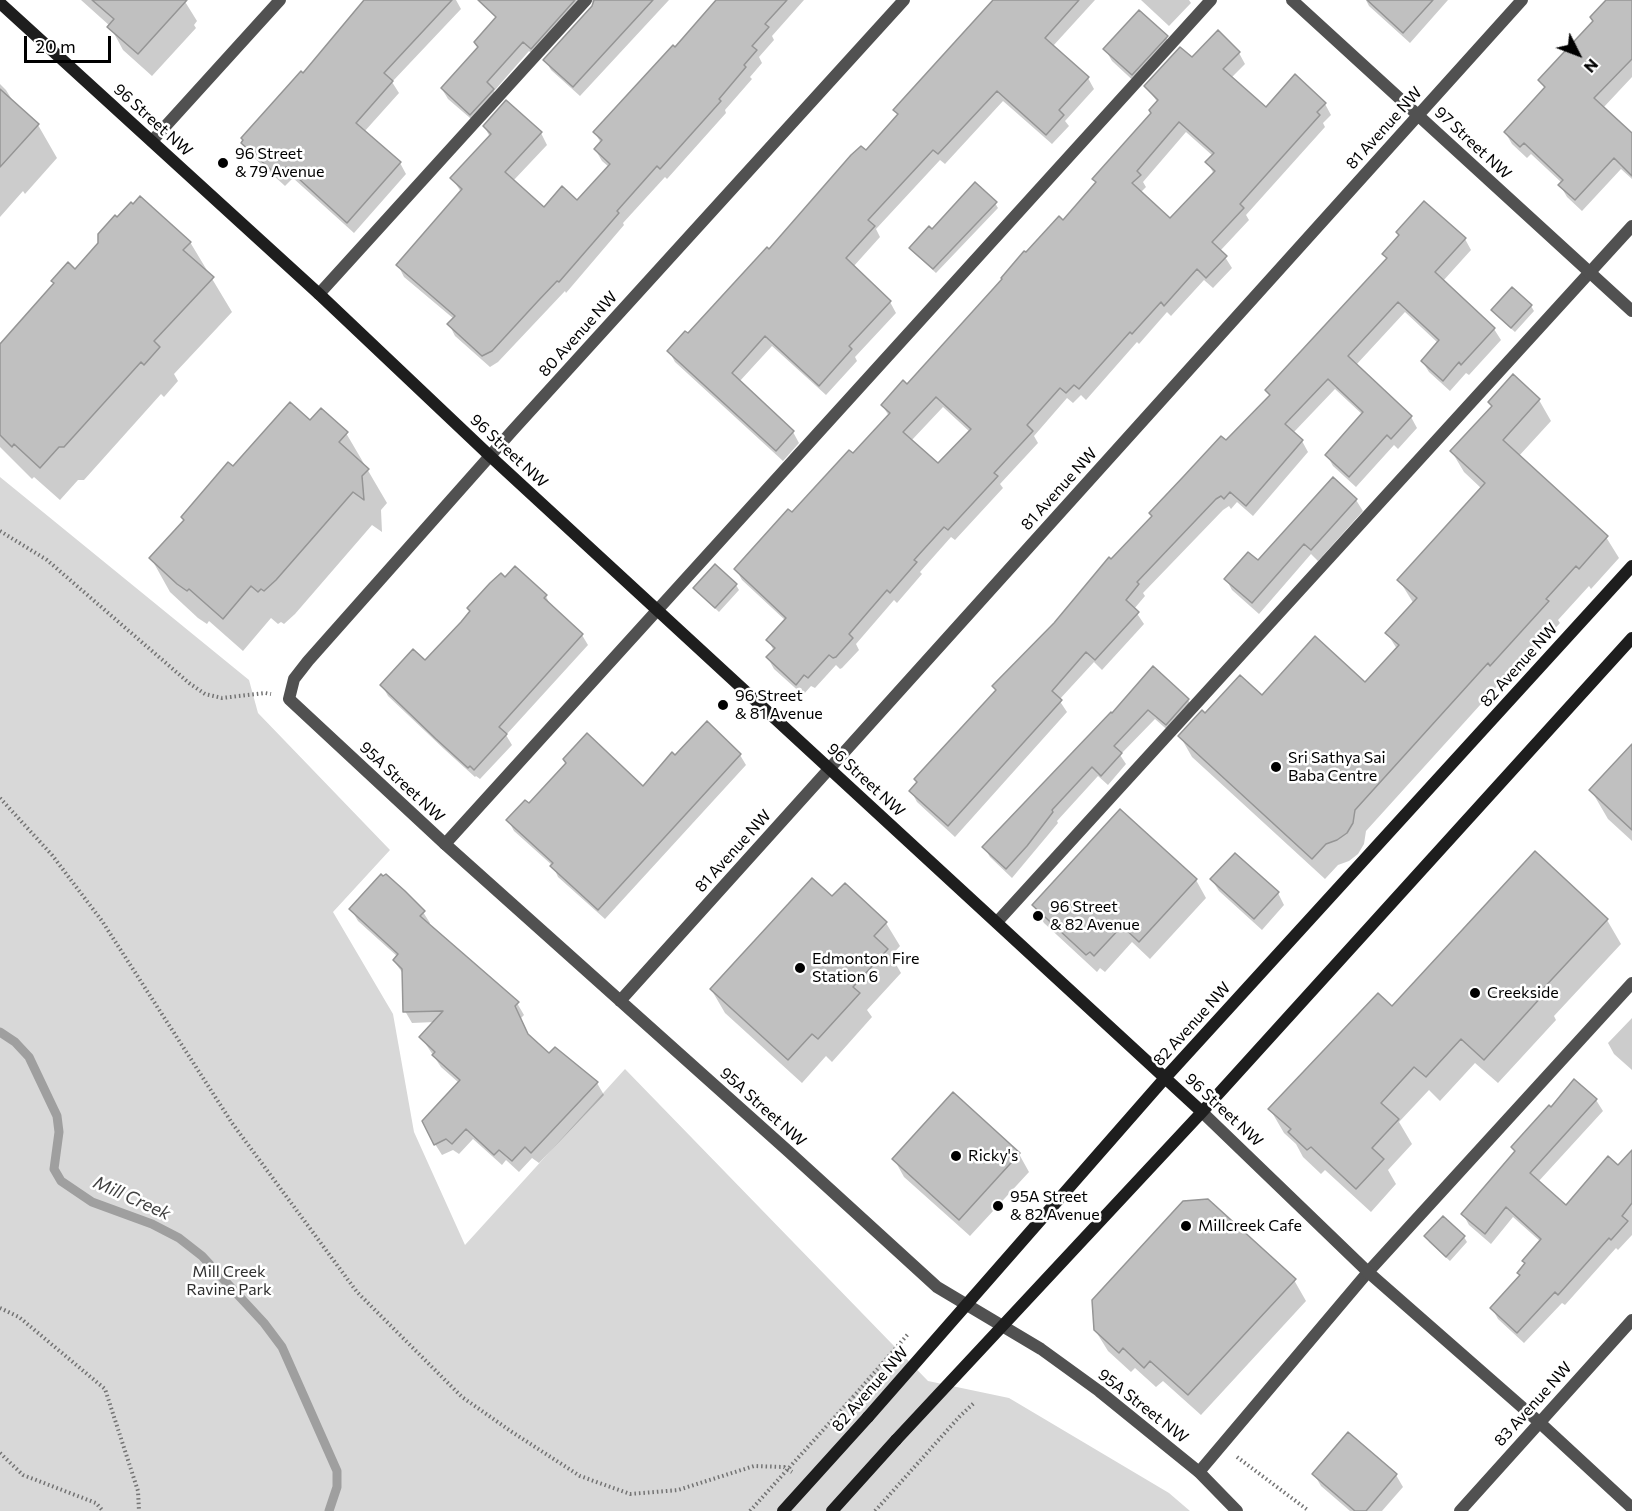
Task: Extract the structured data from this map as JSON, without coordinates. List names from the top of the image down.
{
  "streets": {
    "main road": ["96 Street NW", "82 Avenue NW"],
    "street": [
      "81 Avenue NW",
      "97 Street NW",
      "80 Avenue NW",
      "95A Street NW",
      "83 Avenue NW"
    ]
  },
  "crossings": [
    ["96 Street NW", "81 Avenue NW"],
    ["96 Street NW", "80 Avenue NW"],
    ["96 Street NW", "82 Avenue NW"],
    ["96 Street NW", "83 Avenue NW"],
    ["81 Avenue NW", "97 Street NW"],
    ["81 Avenue NW", "95A Street NW"],
    ["80 Avenue NW", "95A Street NW"],
    ["82 Avenue NW", "95A Street NW"]
  ],
  "water": ["Mill Creek"],
  "parks": ["Mill Creek Ravine Park"],
  "places": [
    "96 Street & 79 Avenue",
    "96 Street & 81 Avenue",
    "Sri Sathya Sai Baba Centre",
    "96 Street & 82 Avenue",
    "Edmonton Fire Station 6",
    "Creekside",
    "Ricky's",
    "95A Street & 82 Avenue",
    "Millcreek Cafe"
  ],
  "scale_bar": "20 m",
  "north": "bottom right"
}
